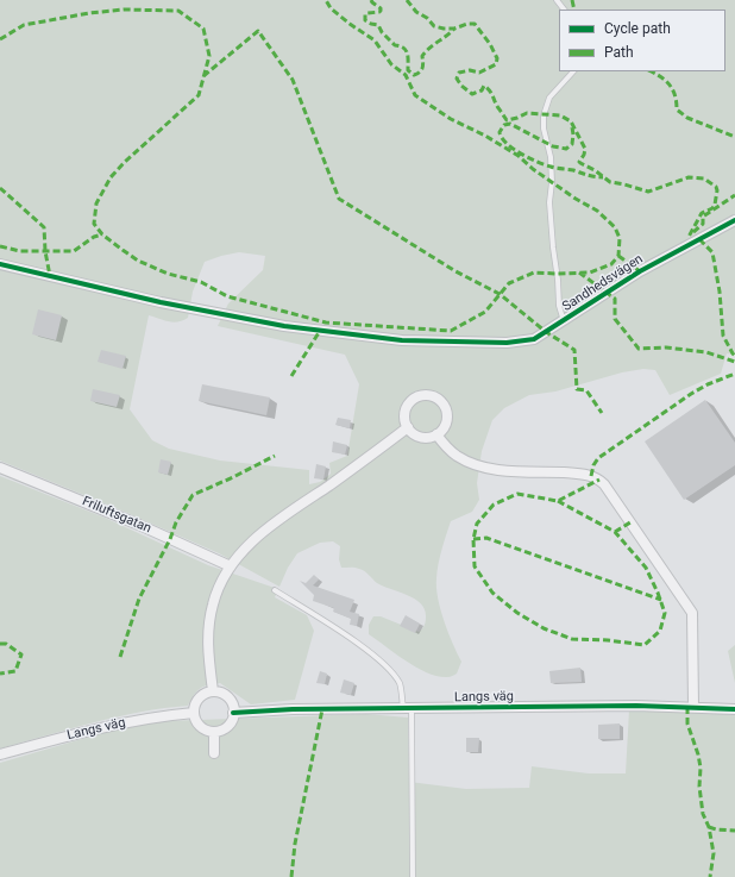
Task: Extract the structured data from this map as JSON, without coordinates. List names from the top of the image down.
{
  "streets": {
    "street": ["Sandhedsvägen", "Friluftsgatan", "Langs väg"]
  },
  "legend": ["Cycle path", "Path"]
}
